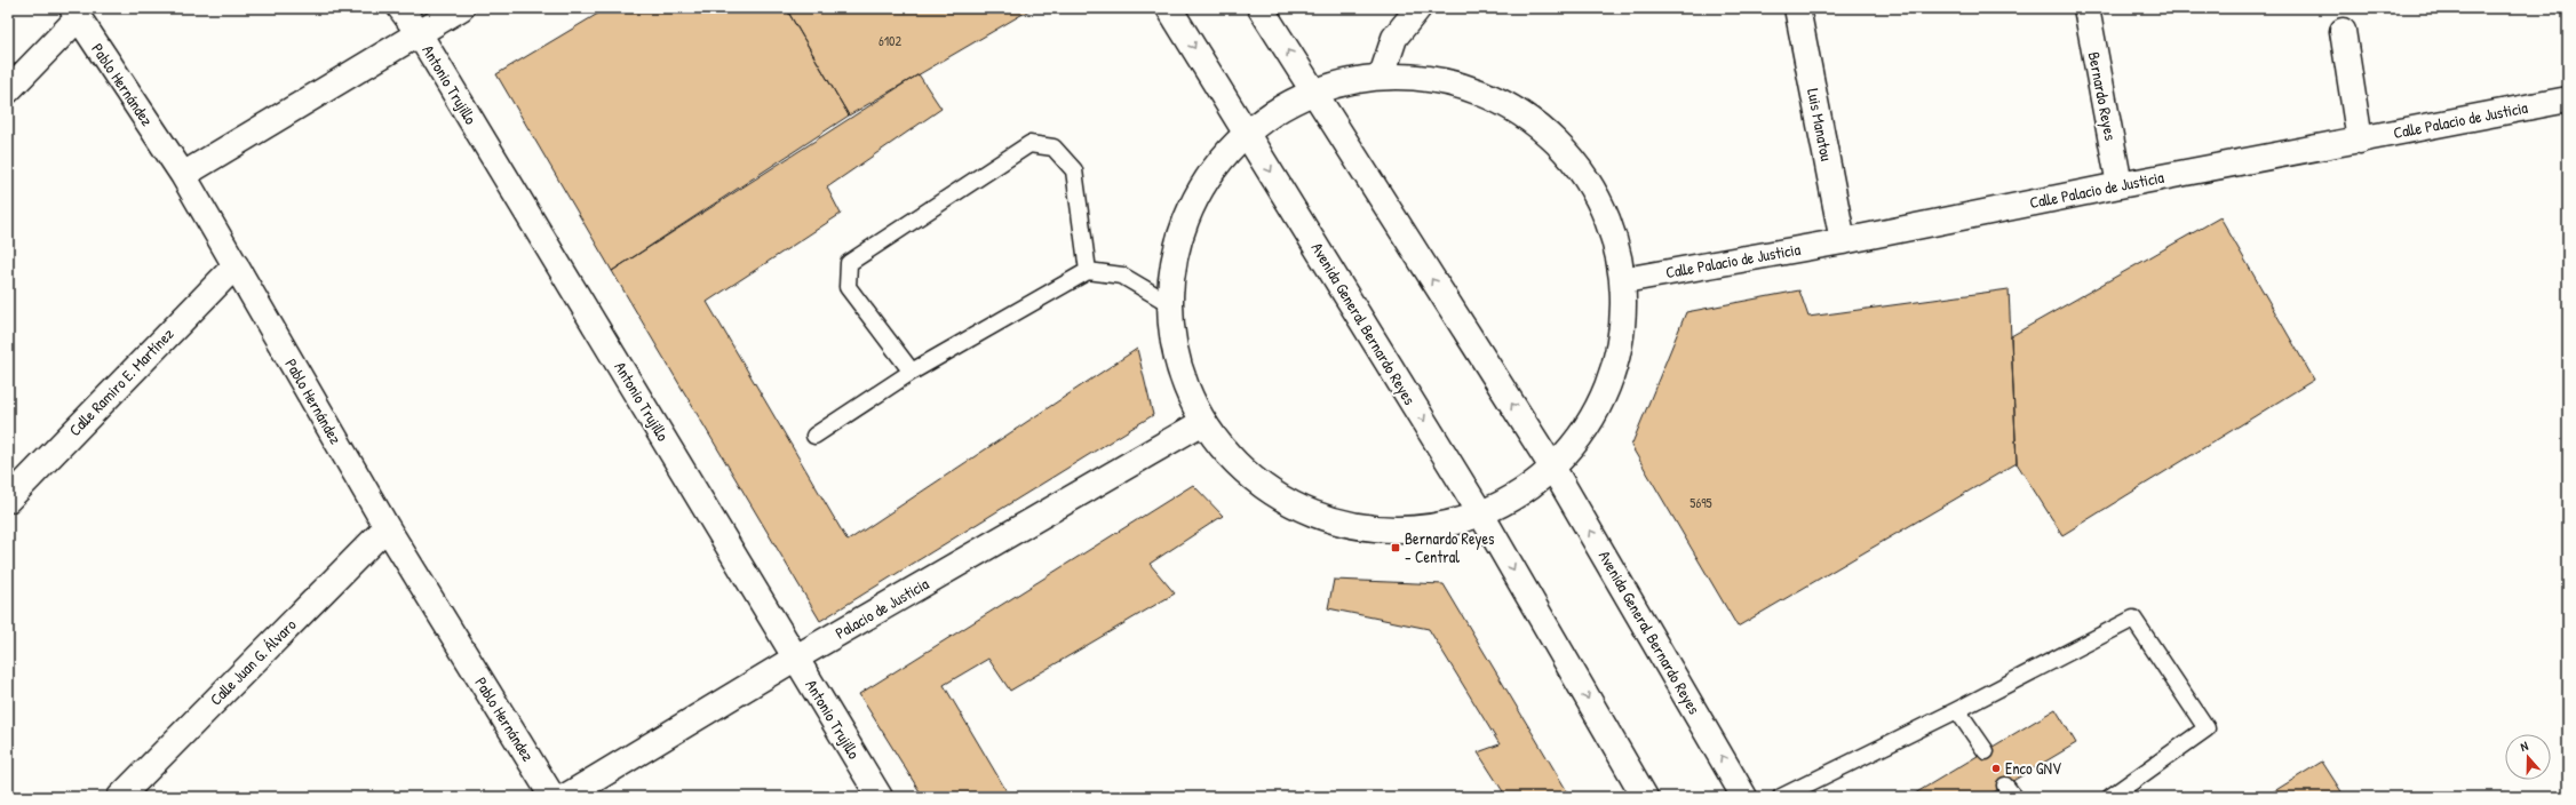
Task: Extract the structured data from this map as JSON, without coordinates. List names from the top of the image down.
{
  "streets": {
    "street": [
      "Pablo Hernández",
      "Antonio Trujillo",
      "Bernardo Reyes",
      "Calle Palacio de Justicia",
      "Luis Manatou",
      "Avenida General Bernardo Reyes",
      "Calle Ramiro E. Martínez",
      "Palacio de Justicia",
      "Calle Juan G. Álvaro"
    ]
  },
  "crossings": [
    ["Pablo Hernández", "Calle Ramiro E. Martínez"],
    ["Pablo Hernández", "Calle Juan G. Álvaro"],
    ["Antonio Trujillo", "Palacio de Justicia"],
    ["Bernardo Reyes", "Calle Palacio de Justicia"],
    ["Calle Palacio de Justicia", "Luis Manatou"]
  ],
  "places": {
    "transit": ["Bernardo Reyes - Central"],
    "other": ["Enco GNV"]
  },
  "house_numbers": ["6102", "5695"],
  "north": "top"
}
